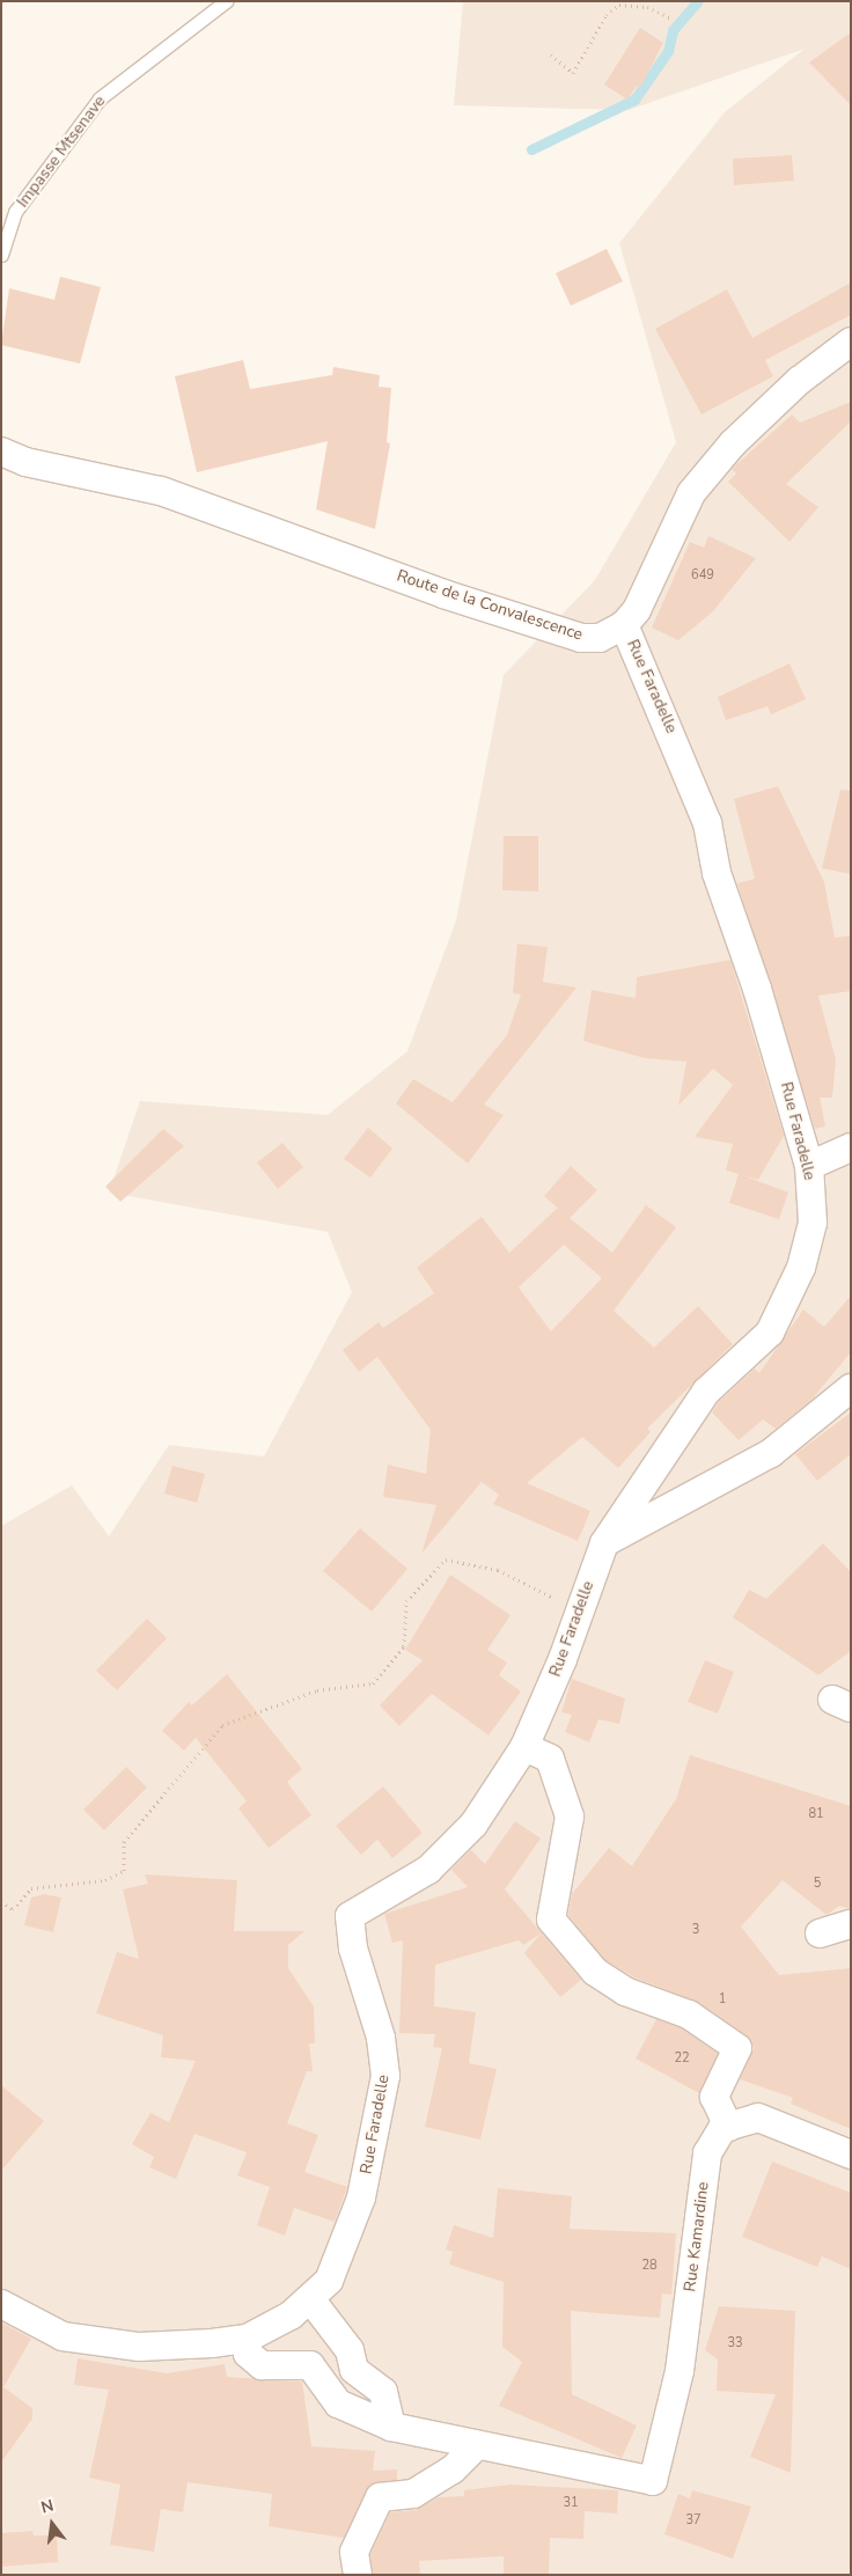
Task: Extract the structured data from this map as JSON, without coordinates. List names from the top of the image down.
{
  "streets": {
    "street": ["Route de la Convalescence", "Rue Faradelle", "Rue Kamardine"],
    "lane": ["Impasse Mtsenave"]
  },
  "crossings": [
    ["Route de la Convalescence", "Rue Faradelle"]
  ],
  "house_numbers": [
    "649",
    "81",
    "5",
    "3",
    "1",
    "22",
    "28",
    "33",
    "31",
    "37"
  ],
  "north": "top"
}
